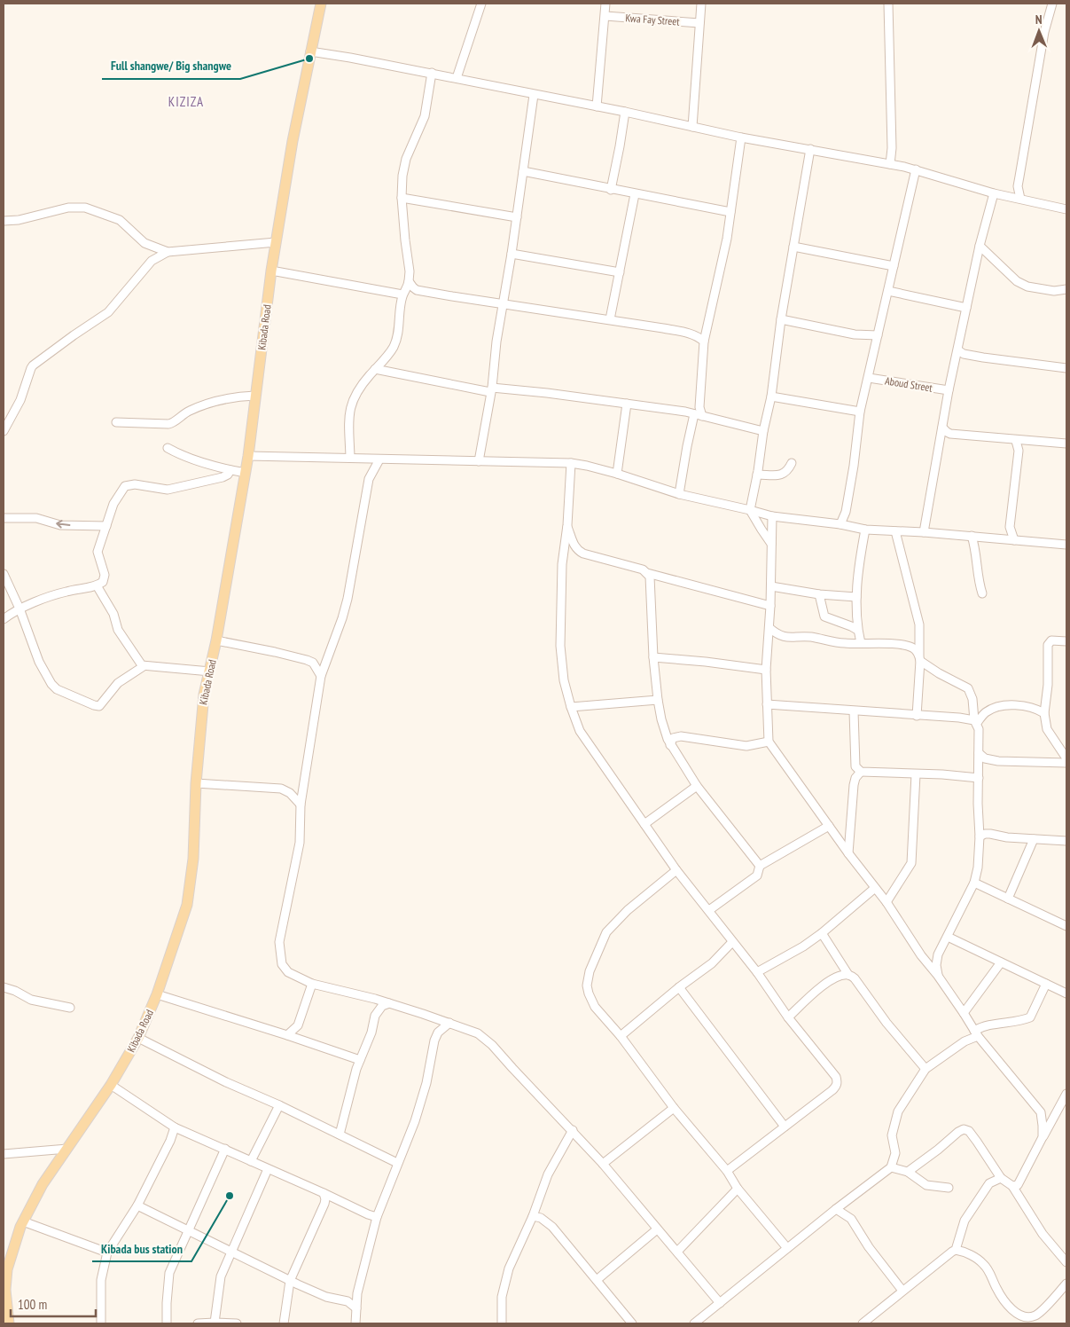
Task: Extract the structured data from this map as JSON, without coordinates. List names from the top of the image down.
{
  "streets": {
    "main road": ["Kibada Road"],
    "street": ["Kwa Fay Street", "Aboud Street"]
  },
  "districts": ["KIZIZA"],
  "places": ["Full shangwe/ Big shangwe", "Kibada bus station"],
  "scale_bar": "100 m",
  "north": "top"
}
